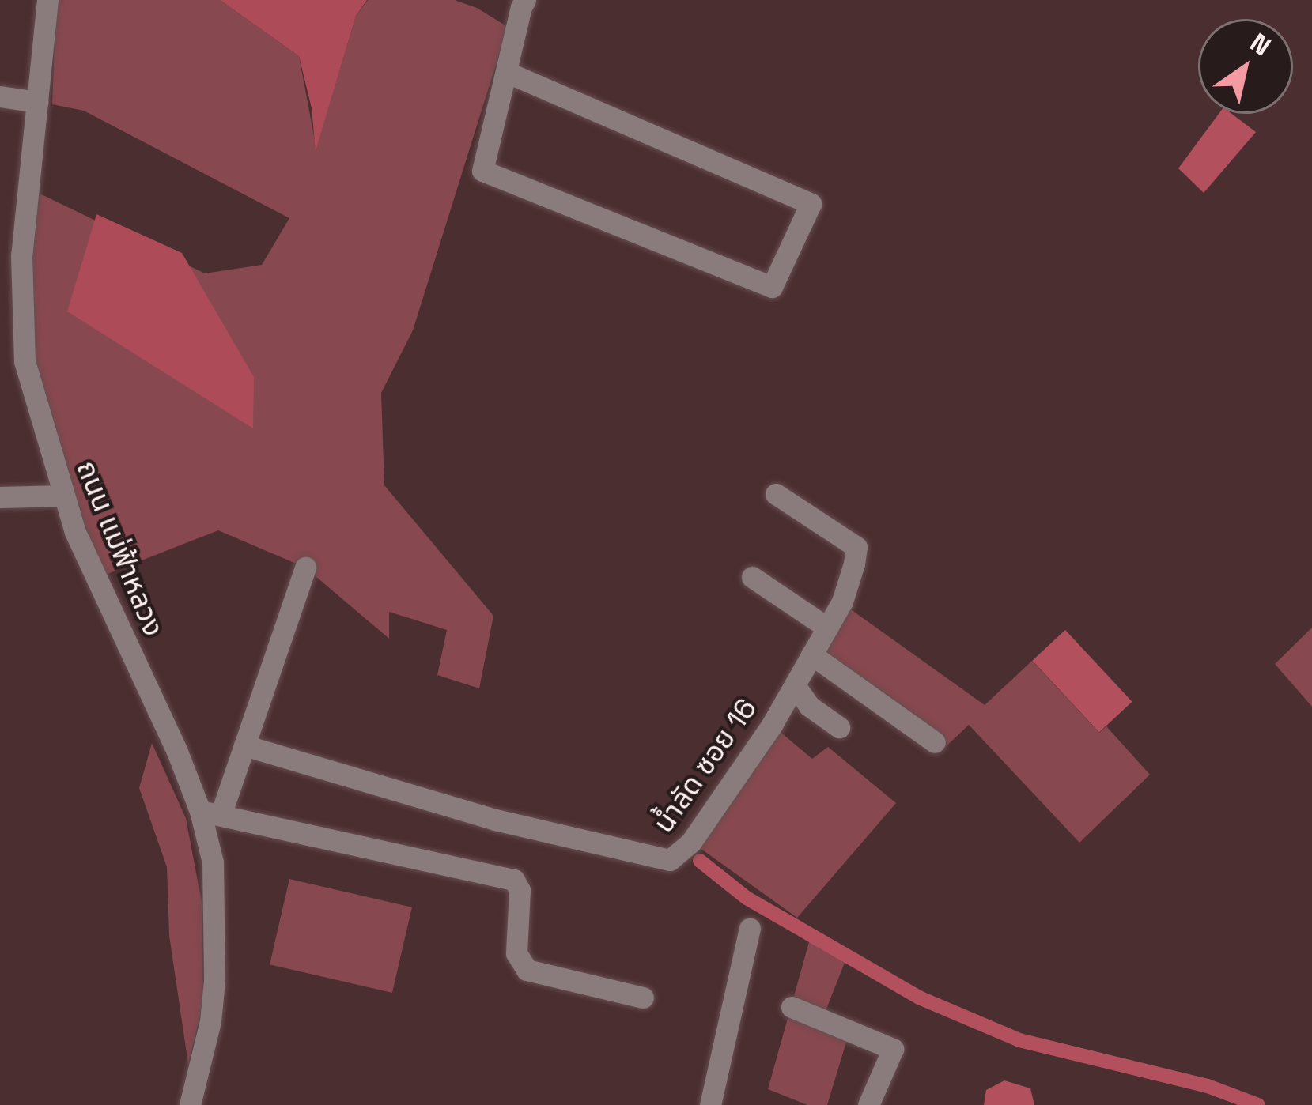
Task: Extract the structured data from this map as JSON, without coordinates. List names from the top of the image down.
{
  "streets": {
    "street": ["ถนน แม่ฟ้าหลวง", "น้ำลัด ซอย 16"]
  },
  "north": "top right"
}
